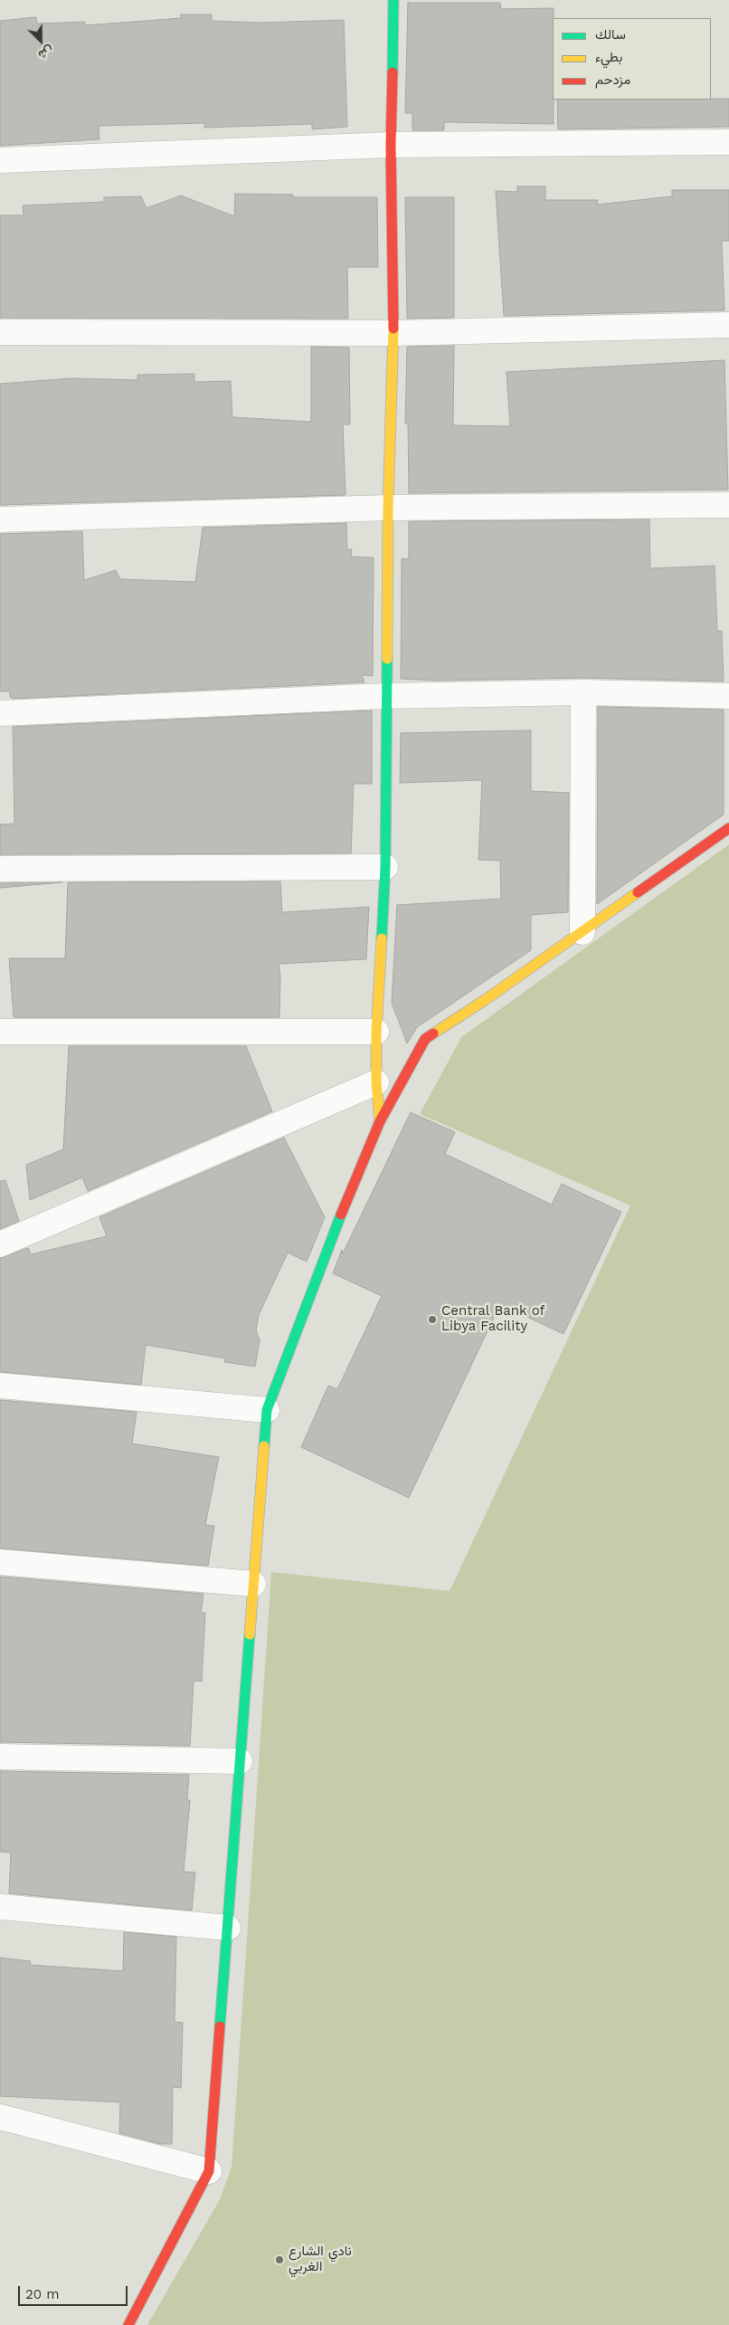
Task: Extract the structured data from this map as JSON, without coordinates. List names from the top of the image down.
{
  "places": ["Central Bank of Libya Facility", "نادي الشارع الغربي"],
  "legend": ["سالك", "بطيء", "مزدحم"],
  "scale_bar": "20 m",
  "north": "bottom right"
}
